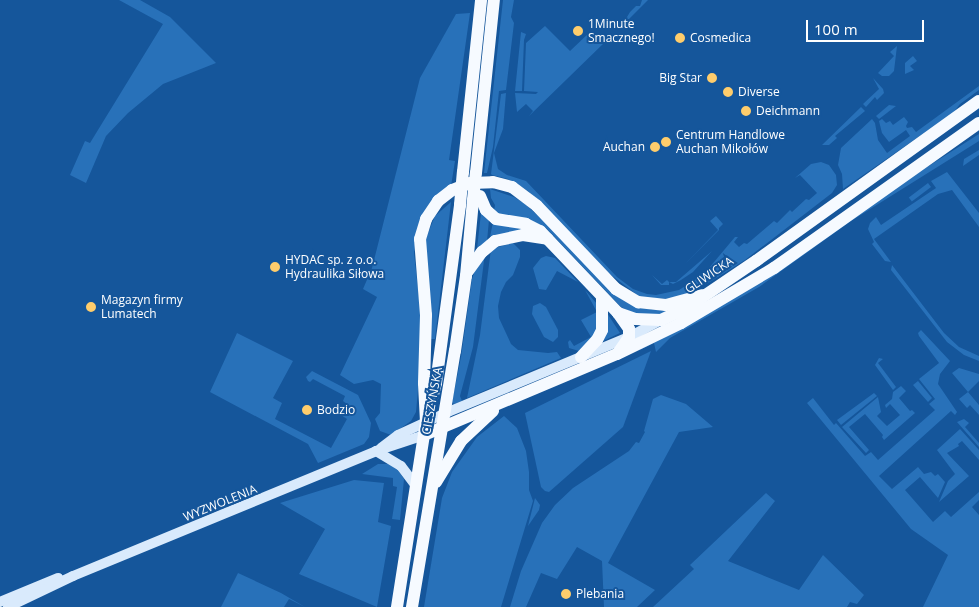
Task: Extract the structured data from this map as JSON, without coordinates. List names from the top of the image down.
{
  "streets": {
    "main road": ["GLIWICKA", "CIESZYŃSKA"],
    "street": ["WYZWOLENIA"]
  },
  "crossings": [
    ["GLIWICKA", "CIESZYŃSKA"],
    ["GLIWICKA", "WYZWOLENIA"],
    ["CIESZYŃSKA", "WYZWOLENIA"]
  ],
  "places": [
    "1Minute Smacznego!",
    "Cosmedica",
    "Big Star",
    "Diverse",
    "Deichmann",
    "Centrum Handlowe Auchan Mikołów",
    "Auchan",
    "HYDAC sp. z o.o. Hydraulika Siłowa",
    "Magazyn firmy Lumatech",
    "Bodzio",
    "Plebania"
  ],
  "scale_bar": "100 m"
}
